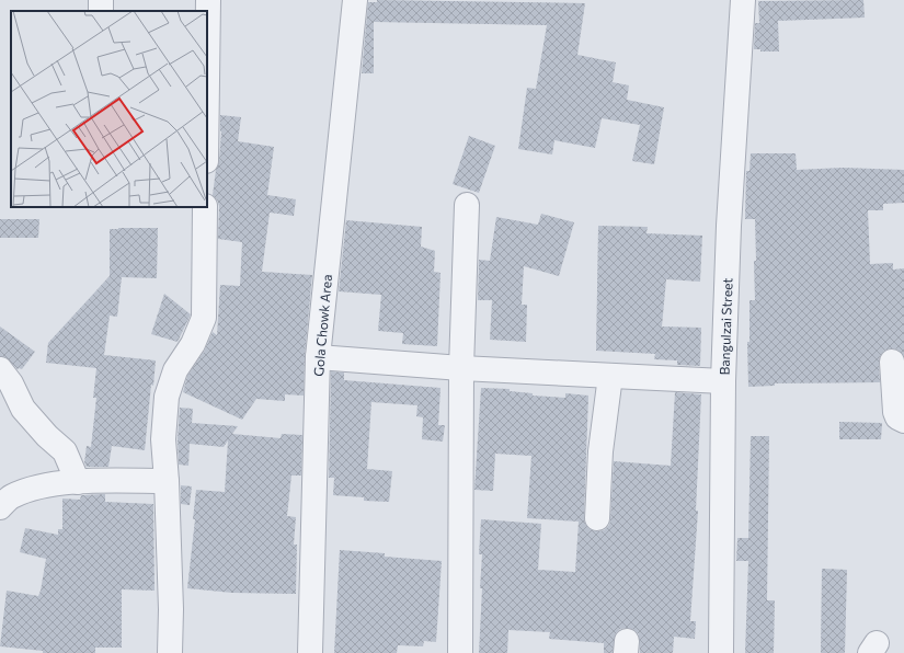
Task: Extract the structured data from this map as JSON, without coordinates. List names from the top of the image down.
{
  "streets": {
    "street": ["Gola Chowk Area", "Bangulzai Street"]
  }
}
